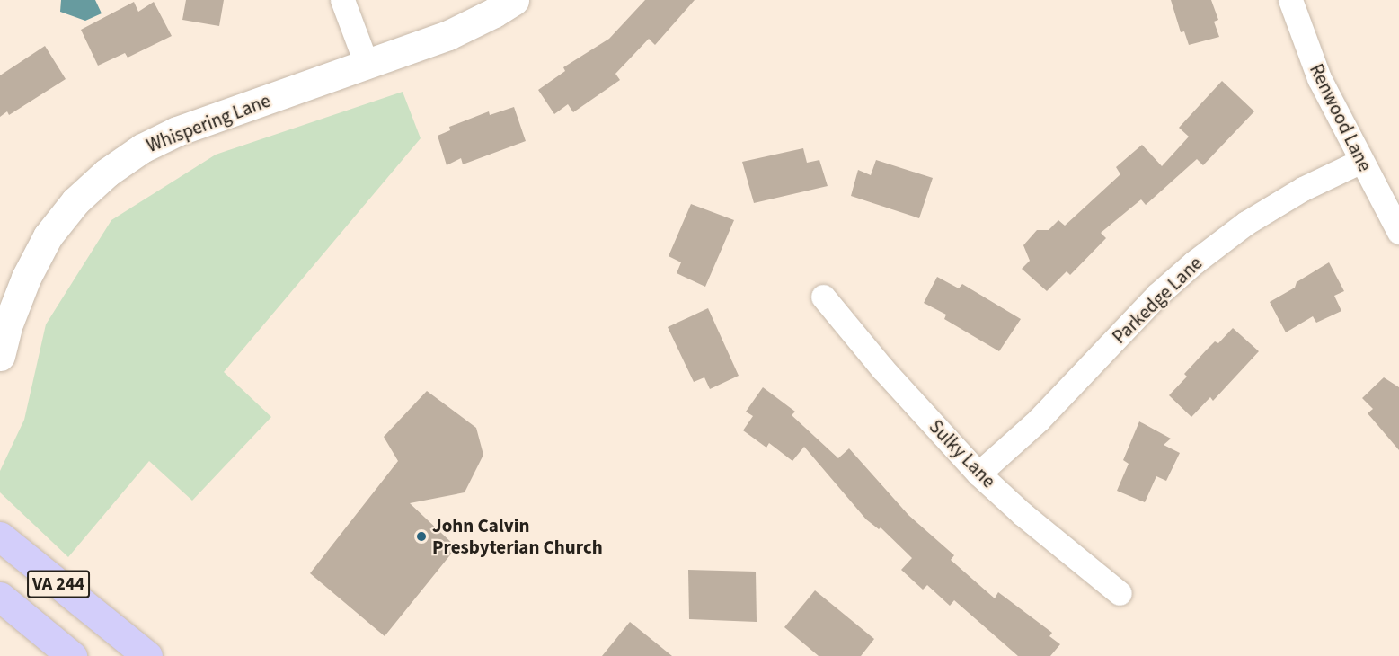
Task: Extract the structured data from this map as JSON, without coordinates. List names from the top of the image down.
{
  "streets": {
    "main road": ["VA 244"],
    "street": [
      "Renwood Lane",
      "Whispering Lane",
      "Parkedge Lane",
      "Sulky Lane"
    ]
  },
  "crossings": [
    ["Renwood Lane", "Parkedge Lane"],
    ["Parkedge Lane", "Sulky Lane"]
  ],
  "places": ["John Calvin Presbyterian Church"]
}
